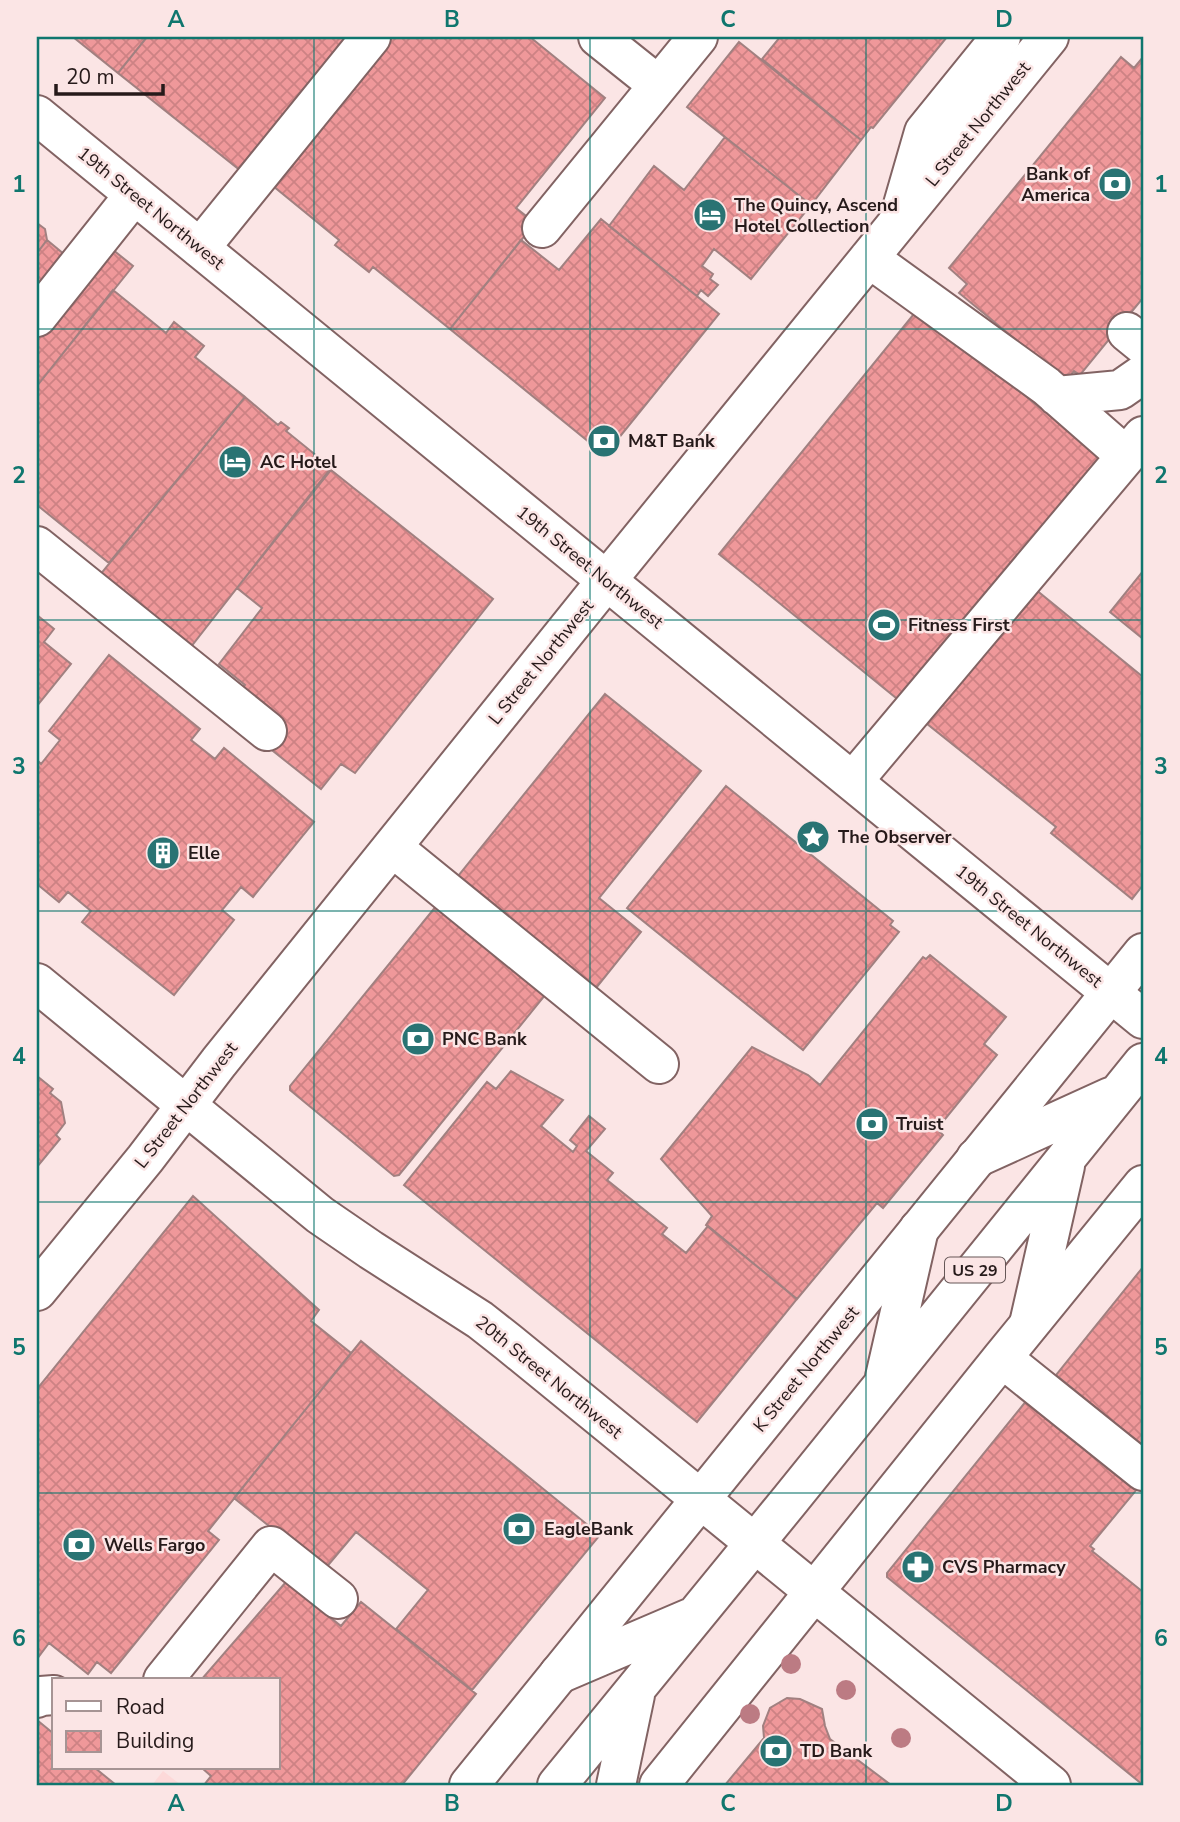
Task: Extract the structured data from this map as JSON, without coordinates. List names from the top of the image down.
{
  "streets": {
    "main road": [
      "L Street Northwest",
      "19th Street Northwest",
      "US 29",
      "K Street Northwest",
      "20th Street Northwest"
    ]
  },
  "crossings": [
    ["L Street Northwest", "19th Street Northwest"],
    ["L Street Northwest", "20th Street Northwest"],
    ["19th Street Northwest", "K Street Northwest"],
    ["US 29", "20th Street Northwest"],
    ["K Street Northwest", "20th Street Northwest"]
  ],
  "places": {
    "bank": [
      "Bank of America",
      "M&T Bank",
      "PNC Bank",
      "Truist",
      "EagleBank",
      "Wells Fargo",
      "TD Bank"
    ],
    "hotel": ["The Quincy, Ascend Hotel Collection", "AC Hotel"],
    "sports": ["Fitness First"],
    "place": ["The Observer"],
    "building": ["Elle"],
    "pharmacy": ["CVS Pharmacy"]
  },
  "legend": ["Road", "Building"],
  "scale_bar": "20 m",
  "grid": {
    "columns": [
      "A",
      "B",
      "C",
      "D"
    ],
    "rows": [
      "1",
      "2",
      "3",
      "4",
      "5",
      "6"
    ]
  }
}
